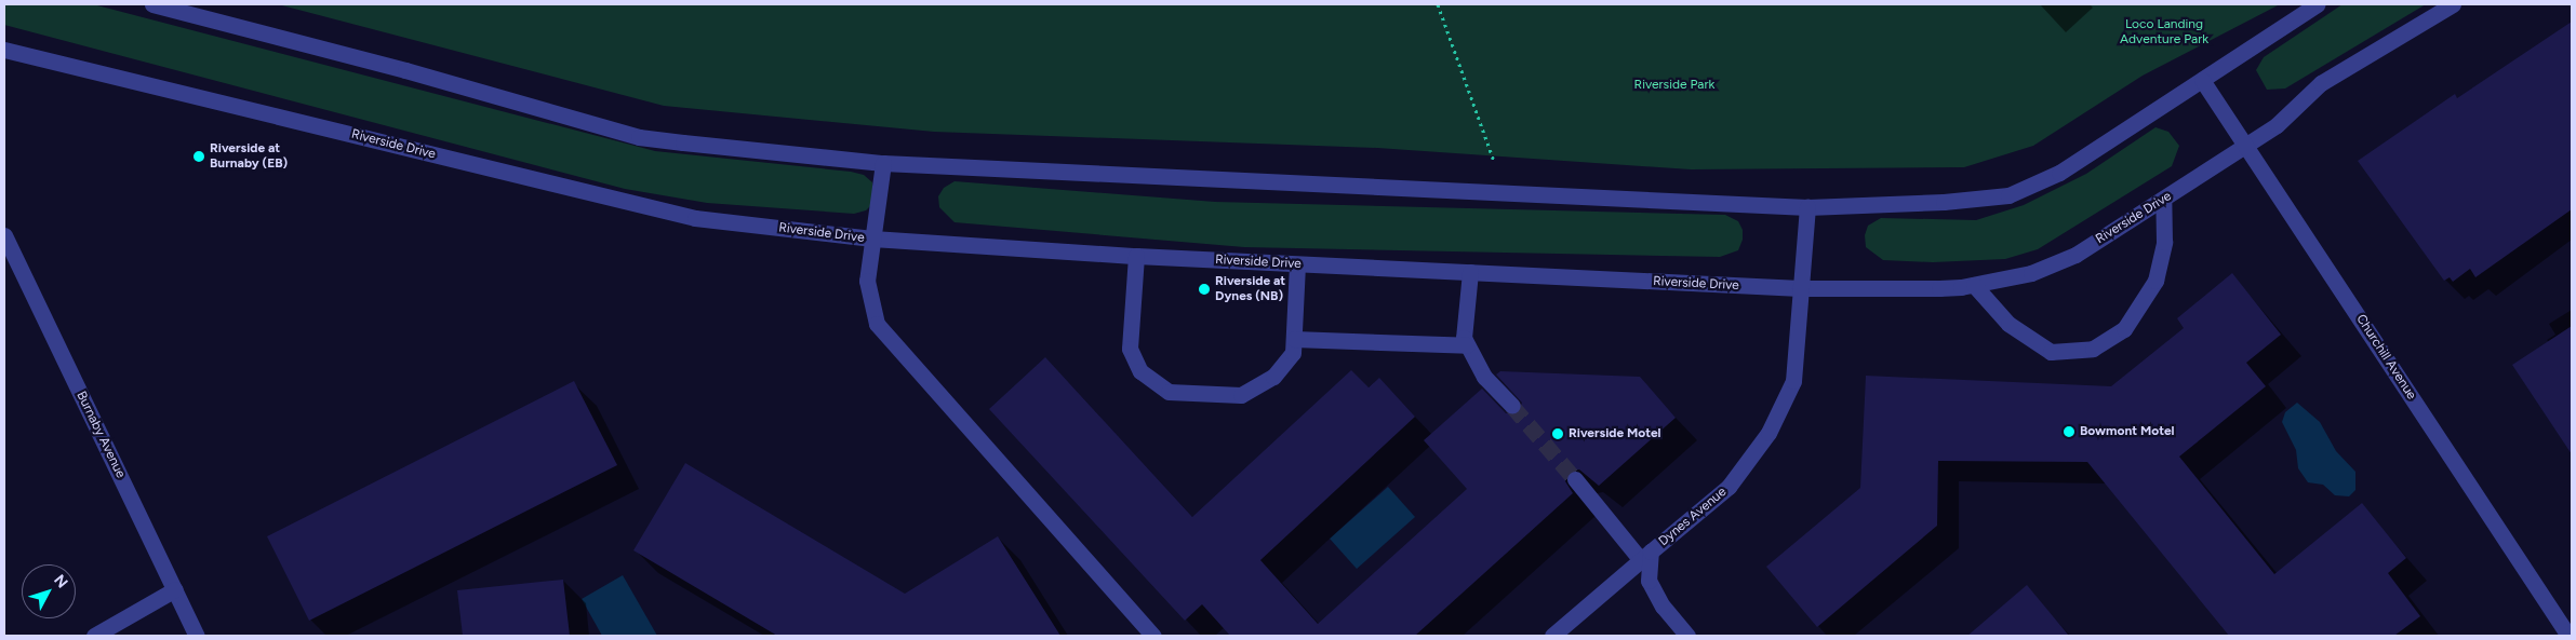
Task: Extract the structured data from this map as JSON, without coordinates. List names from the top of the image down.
{
  "streets": {
    "street": [
      "Riverside Drive",
      "Churchill Avenue",
      "Burnaby Avenue",
      "Dynes Avenue"
    ]
  },
  "crossings": [
    ["Riverside Drive", "Churchill Avenue"],
    ["Riverside Drive", "Dynes Avenue"]
  ],
  "parks": ["Loco Landing Adventure Park", "Riverside Park"],
  "places": [
    "Riverside at Burnaby (EB)",
    "Riverside at Dynes (NB)",
    "Bowmont Motel",
    "Riverside Motel"
  ],
  "north": "top right"
}
